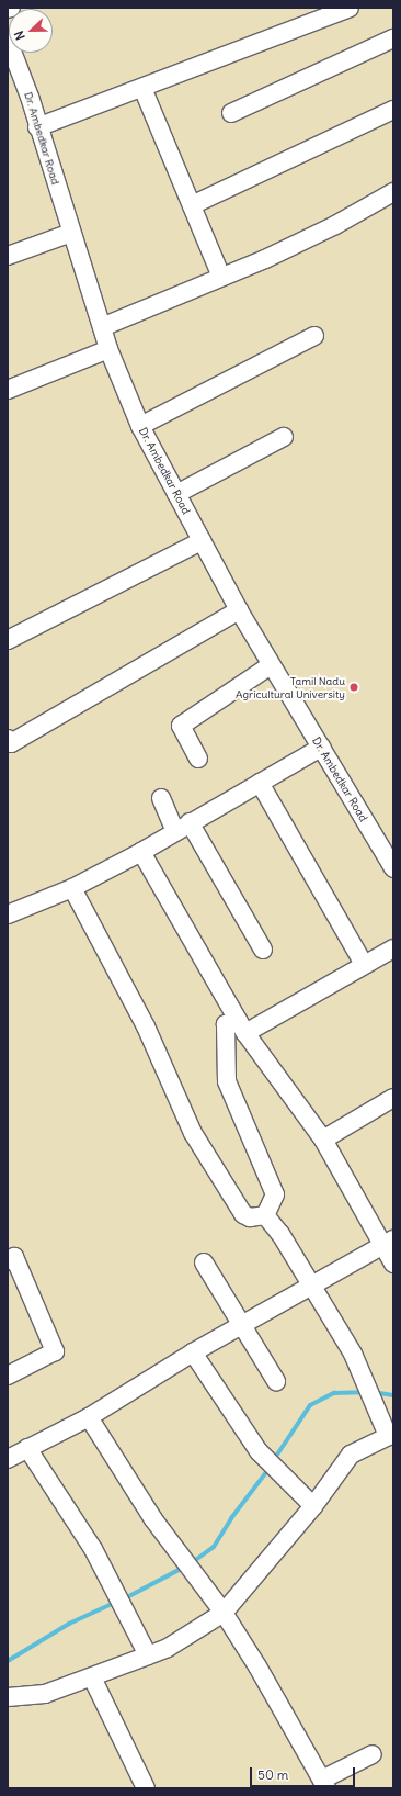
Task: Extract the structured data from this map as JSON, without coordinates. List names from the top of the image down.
{
  "streets": {
    "street": ["Dr. Ambedkar Road"]
  },
  "places": ["Tamil Nadu Agricultural University"],
  "scale_bar": "50 m",
  "north": "left"
}
